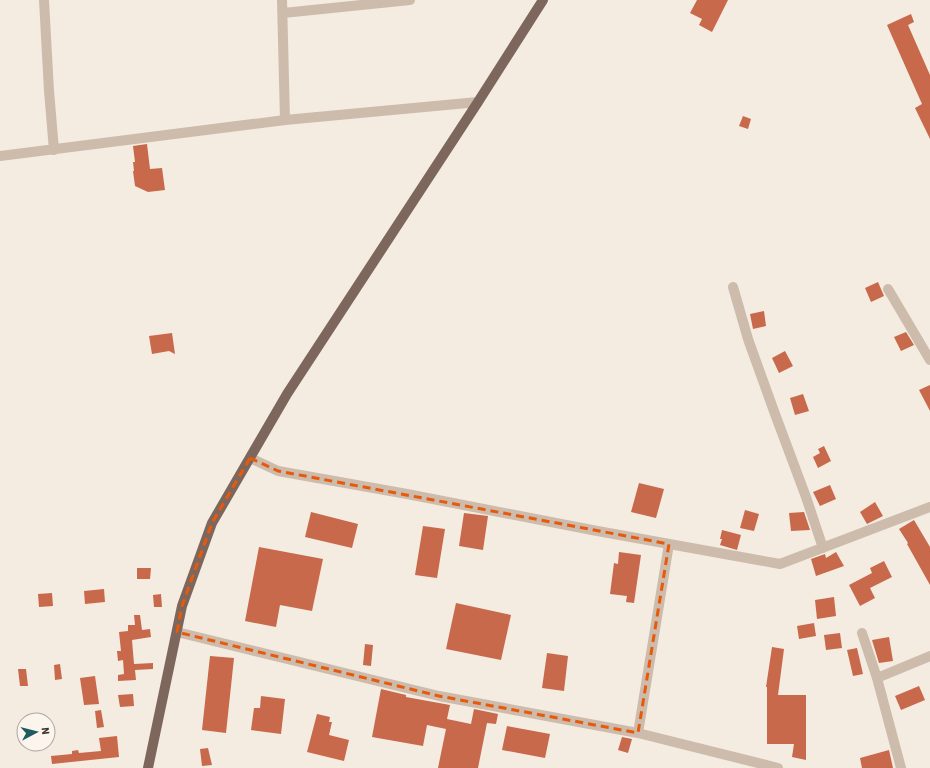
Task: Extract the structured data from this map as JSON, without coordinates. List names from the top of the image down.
{
  "north": "right"
}
